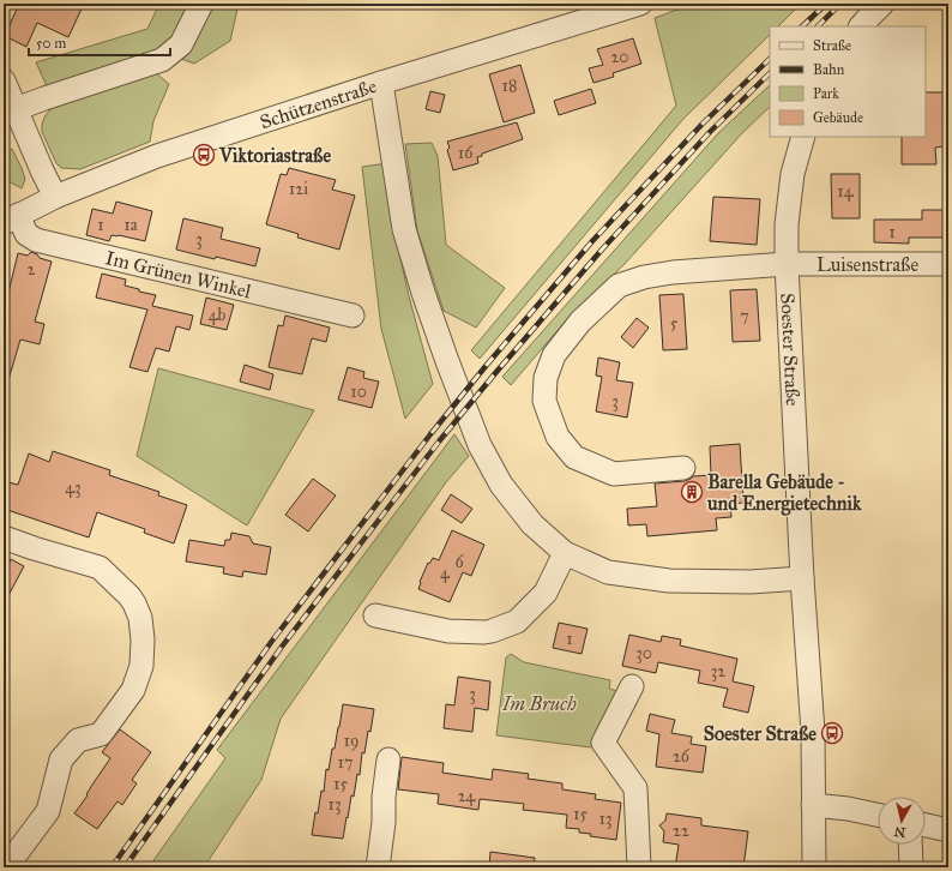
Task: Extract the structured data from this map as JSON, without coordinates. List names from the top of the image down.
{
  "streets": {
    "street": [
      "Schützenstraße",
      "Luisenstraße",
      "Im Grünen Winkel",
      "Soester Straße"
    ]
  },
  "crossings": [
    ["Schützenstraße", "Im Grünen Winkel"],
    ["Luisenstraße", "Soester Straße"]
  ],
  "parks": ["Im Bruch"],
  "places": {
    "bus stop": ["Viktoriastraße", "Soester Straße"],
    "building": ["Barella Gebäude - und Energietechnik"]
  },
  "house_numbers": [
    "20",
    "18",
    "16",
    "12i",
    "14",
    "1",
    "1a",
    "1",
    "3",
    "2",
    "4b",
    "7",
    "5",
    "10",
    "3",
    "43",
    "6",
    "4",
    "1",
    "30",
    "32",
    "3",
    "19",
    "26",
    "17",
    "15",
    "24",
    "13",
    "15",
    "13",
    "22"
  ],
  "legend": [
    "Straße",
    "Bahn",
    "Park",
    "Gebäude"
  ],
  "scale_bar": "50 m",
  "north": "bottom"
}
